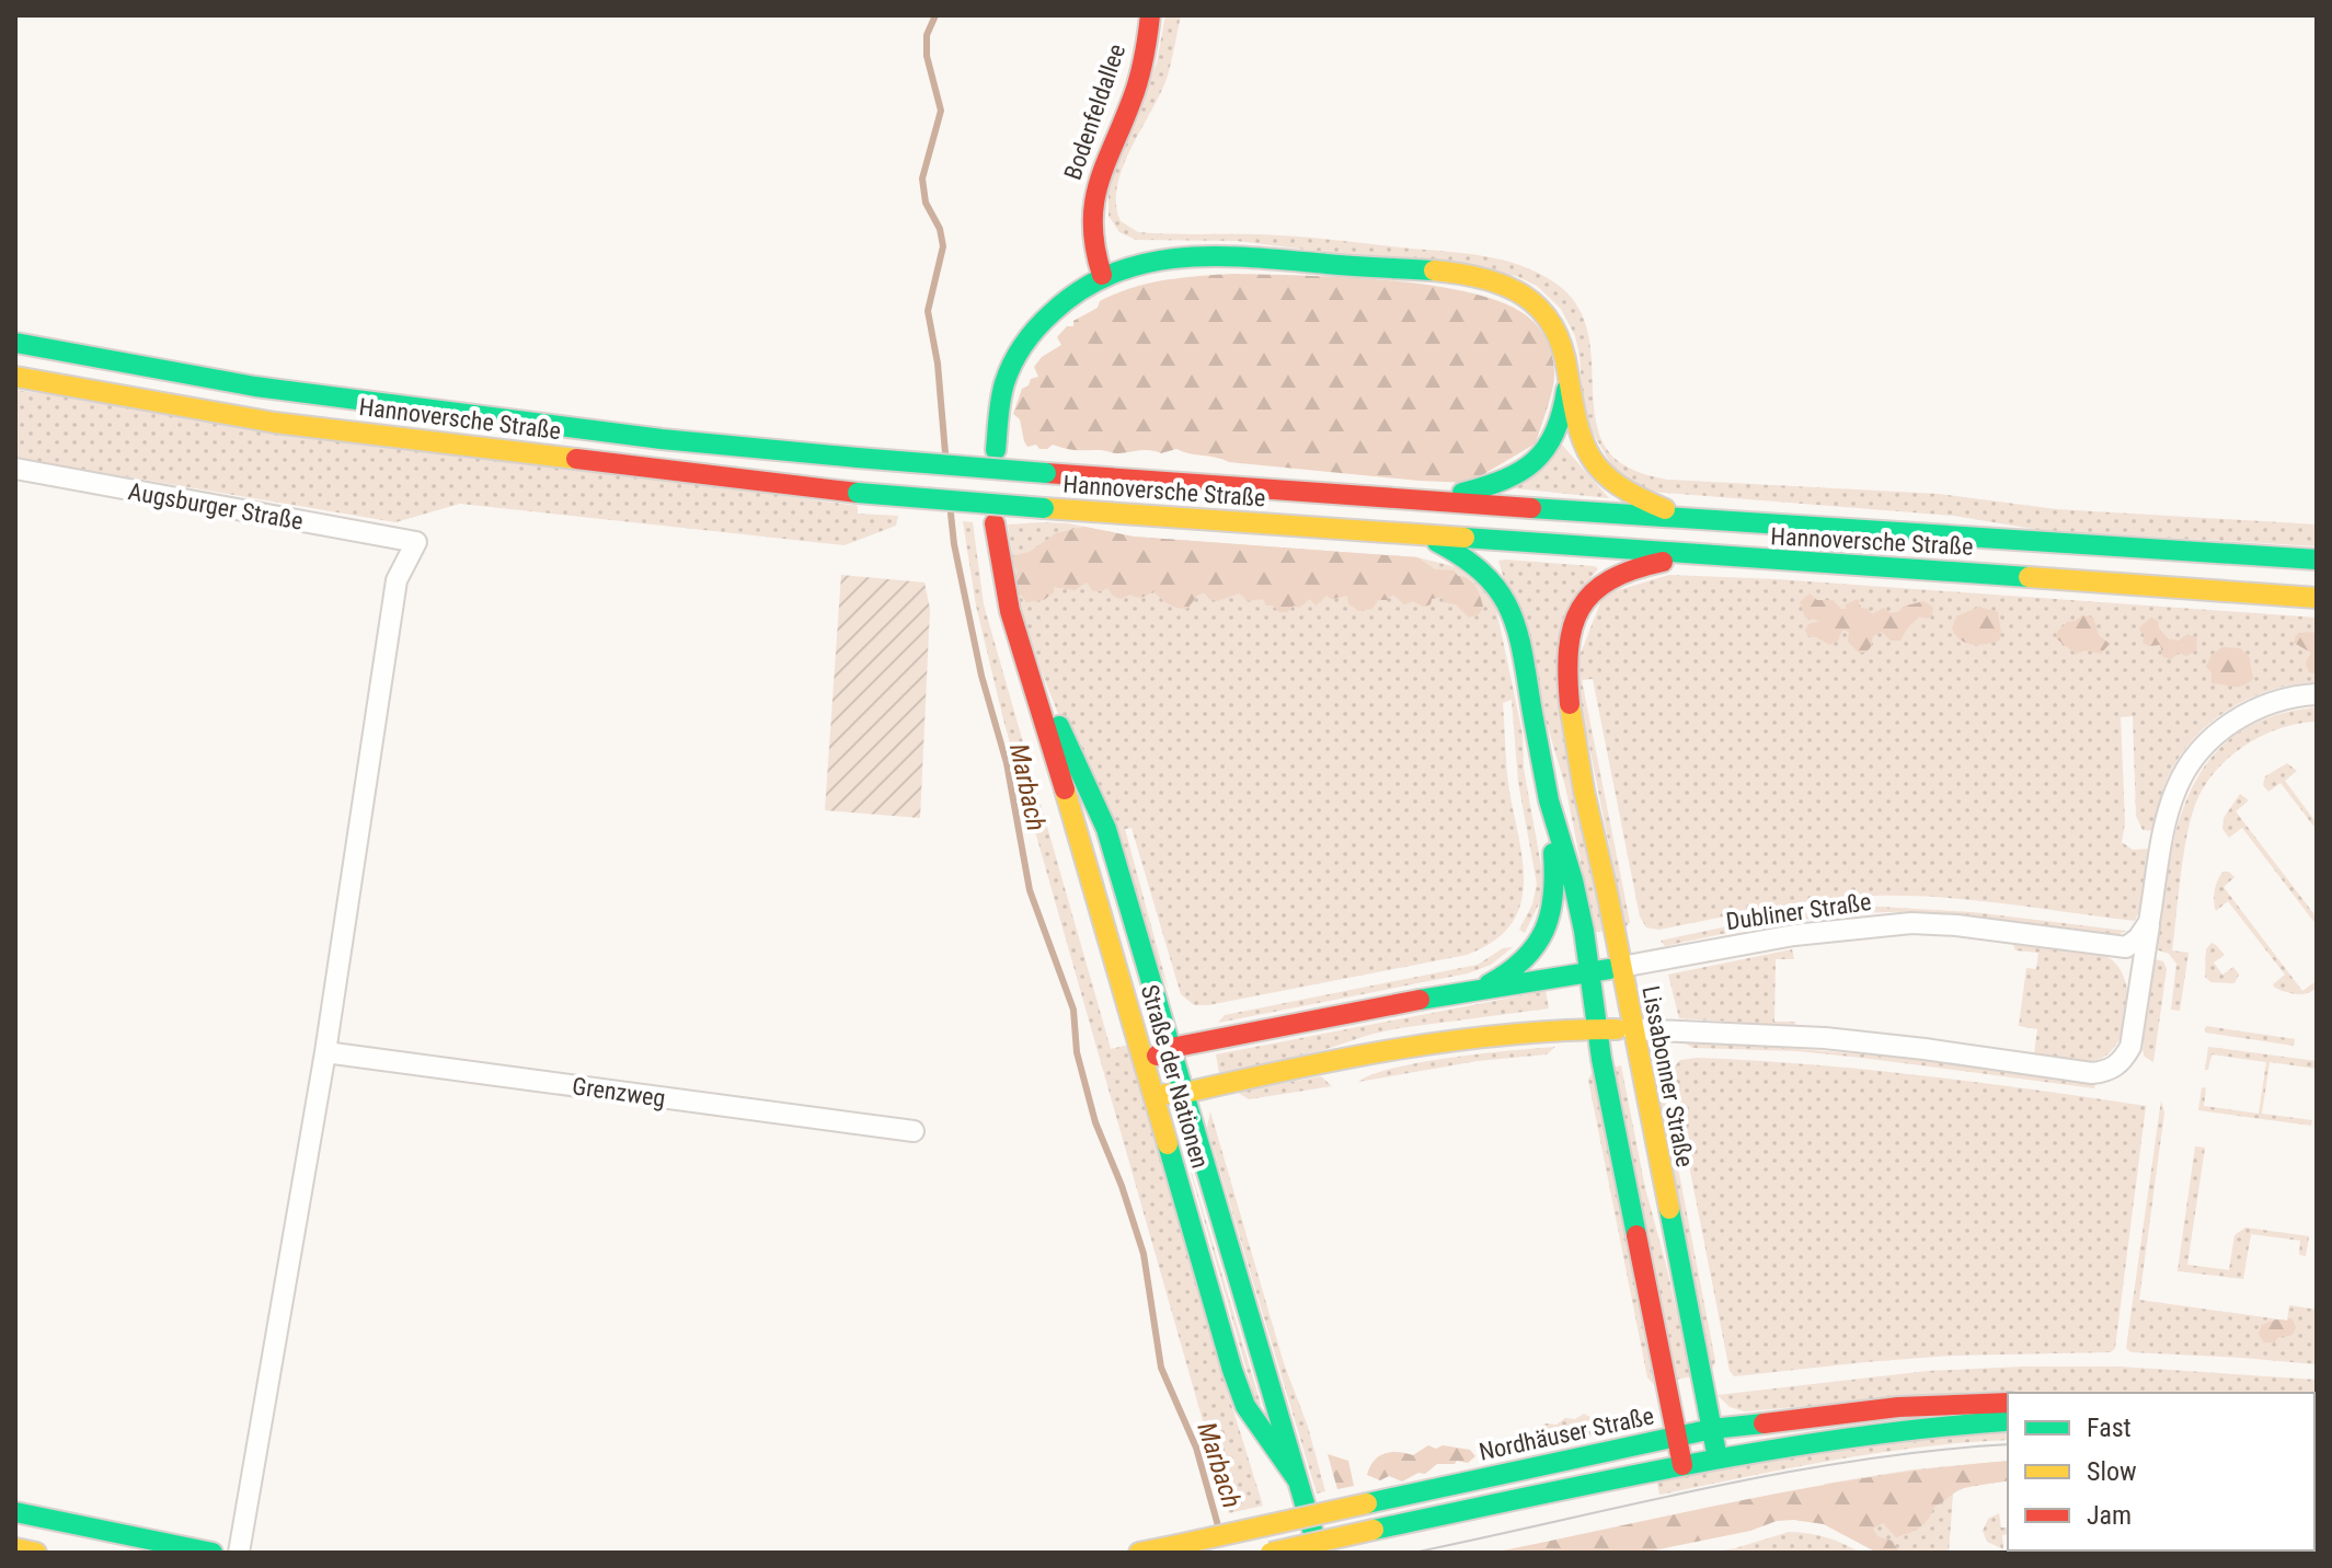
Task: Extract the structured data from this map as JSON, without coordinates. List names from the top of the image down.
{
  "streets": {
    "main road": [
      "Bodenfeldallee",
      "Hannoversche Straße",
      "Dubliner Straße",
      "Straße der Nationen",
      "Lissabonner Straße",
      "Nordhäuser Straße"
    ],
    "street": ["Augsburger Straße", "Grenzweg"]
  },
  "crossings": [
    ["Hannoversche Straße", "Lissabonner Straße"],
    ["Augsburger Straße", "Grenzweg"],
    ["Dubliner Straße", "Straße der Nationen"],
    ["Dubliner Straße", "Lissabonner Straße"],
    ["Lissabonner Straße", "Nordhäuser Straße"]
  ],
  "water": ["Marbach"],
  "legend": ["Fast", "Slow", "Jam"]
}
